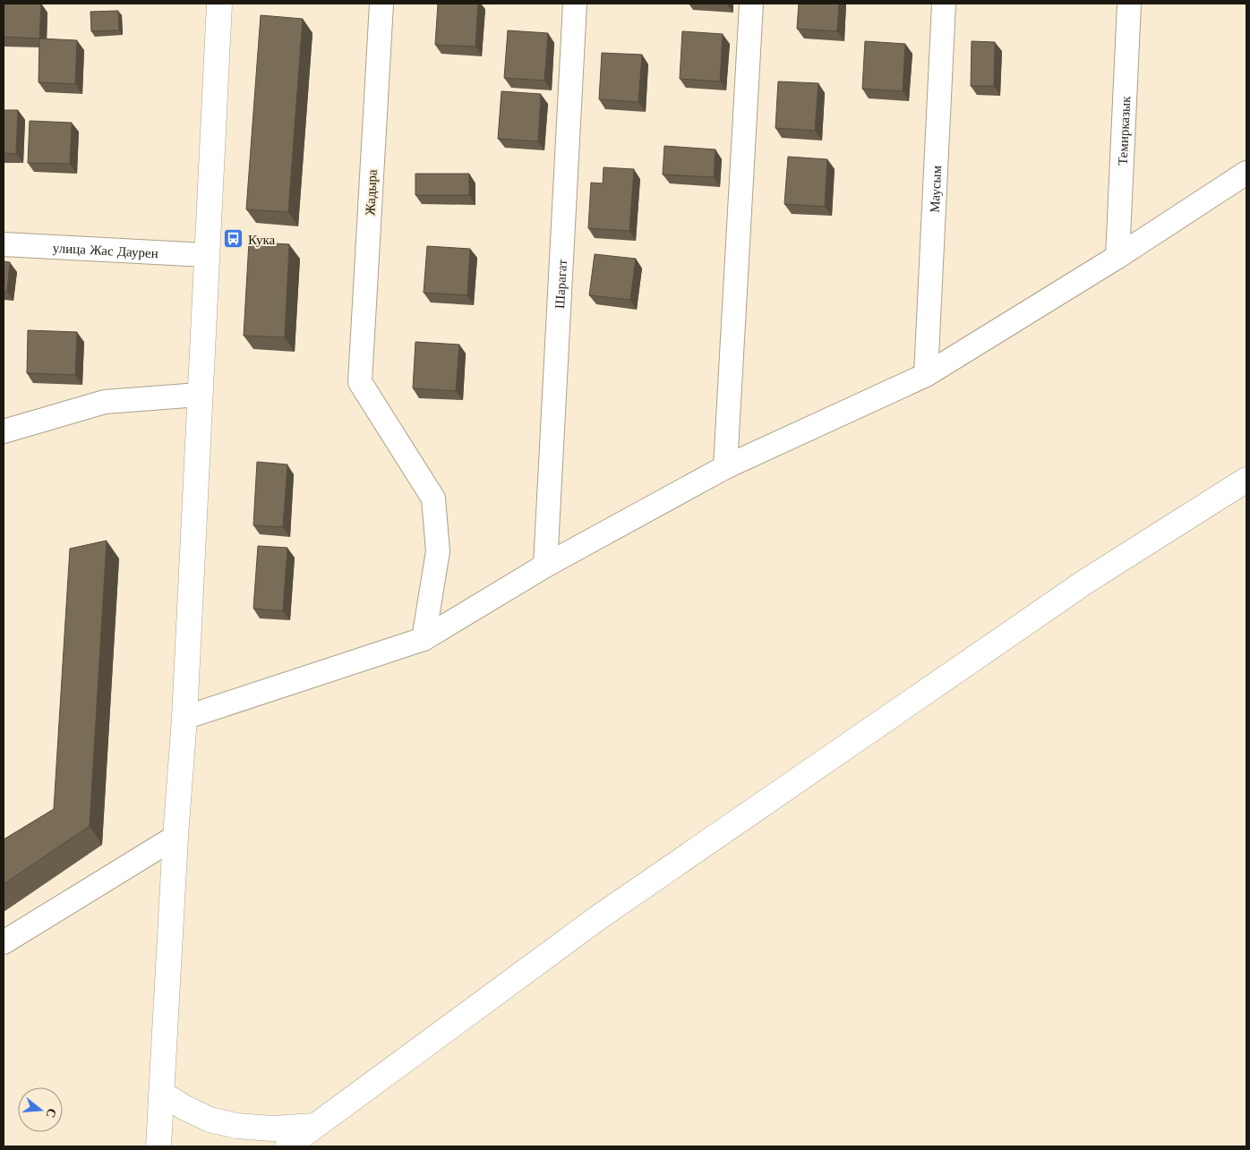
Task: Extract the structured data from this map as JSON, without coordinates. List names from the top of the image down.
{
  "streets": {
    "street": [
      "Темирказык",
      "Маусым",
      "Жадыра",
      "улица Жас Даурен",
      "Шарагат"
    ]
  },
  "places": {
    "bus stop": ["Кука"]
  },
  "north": "right"
}
